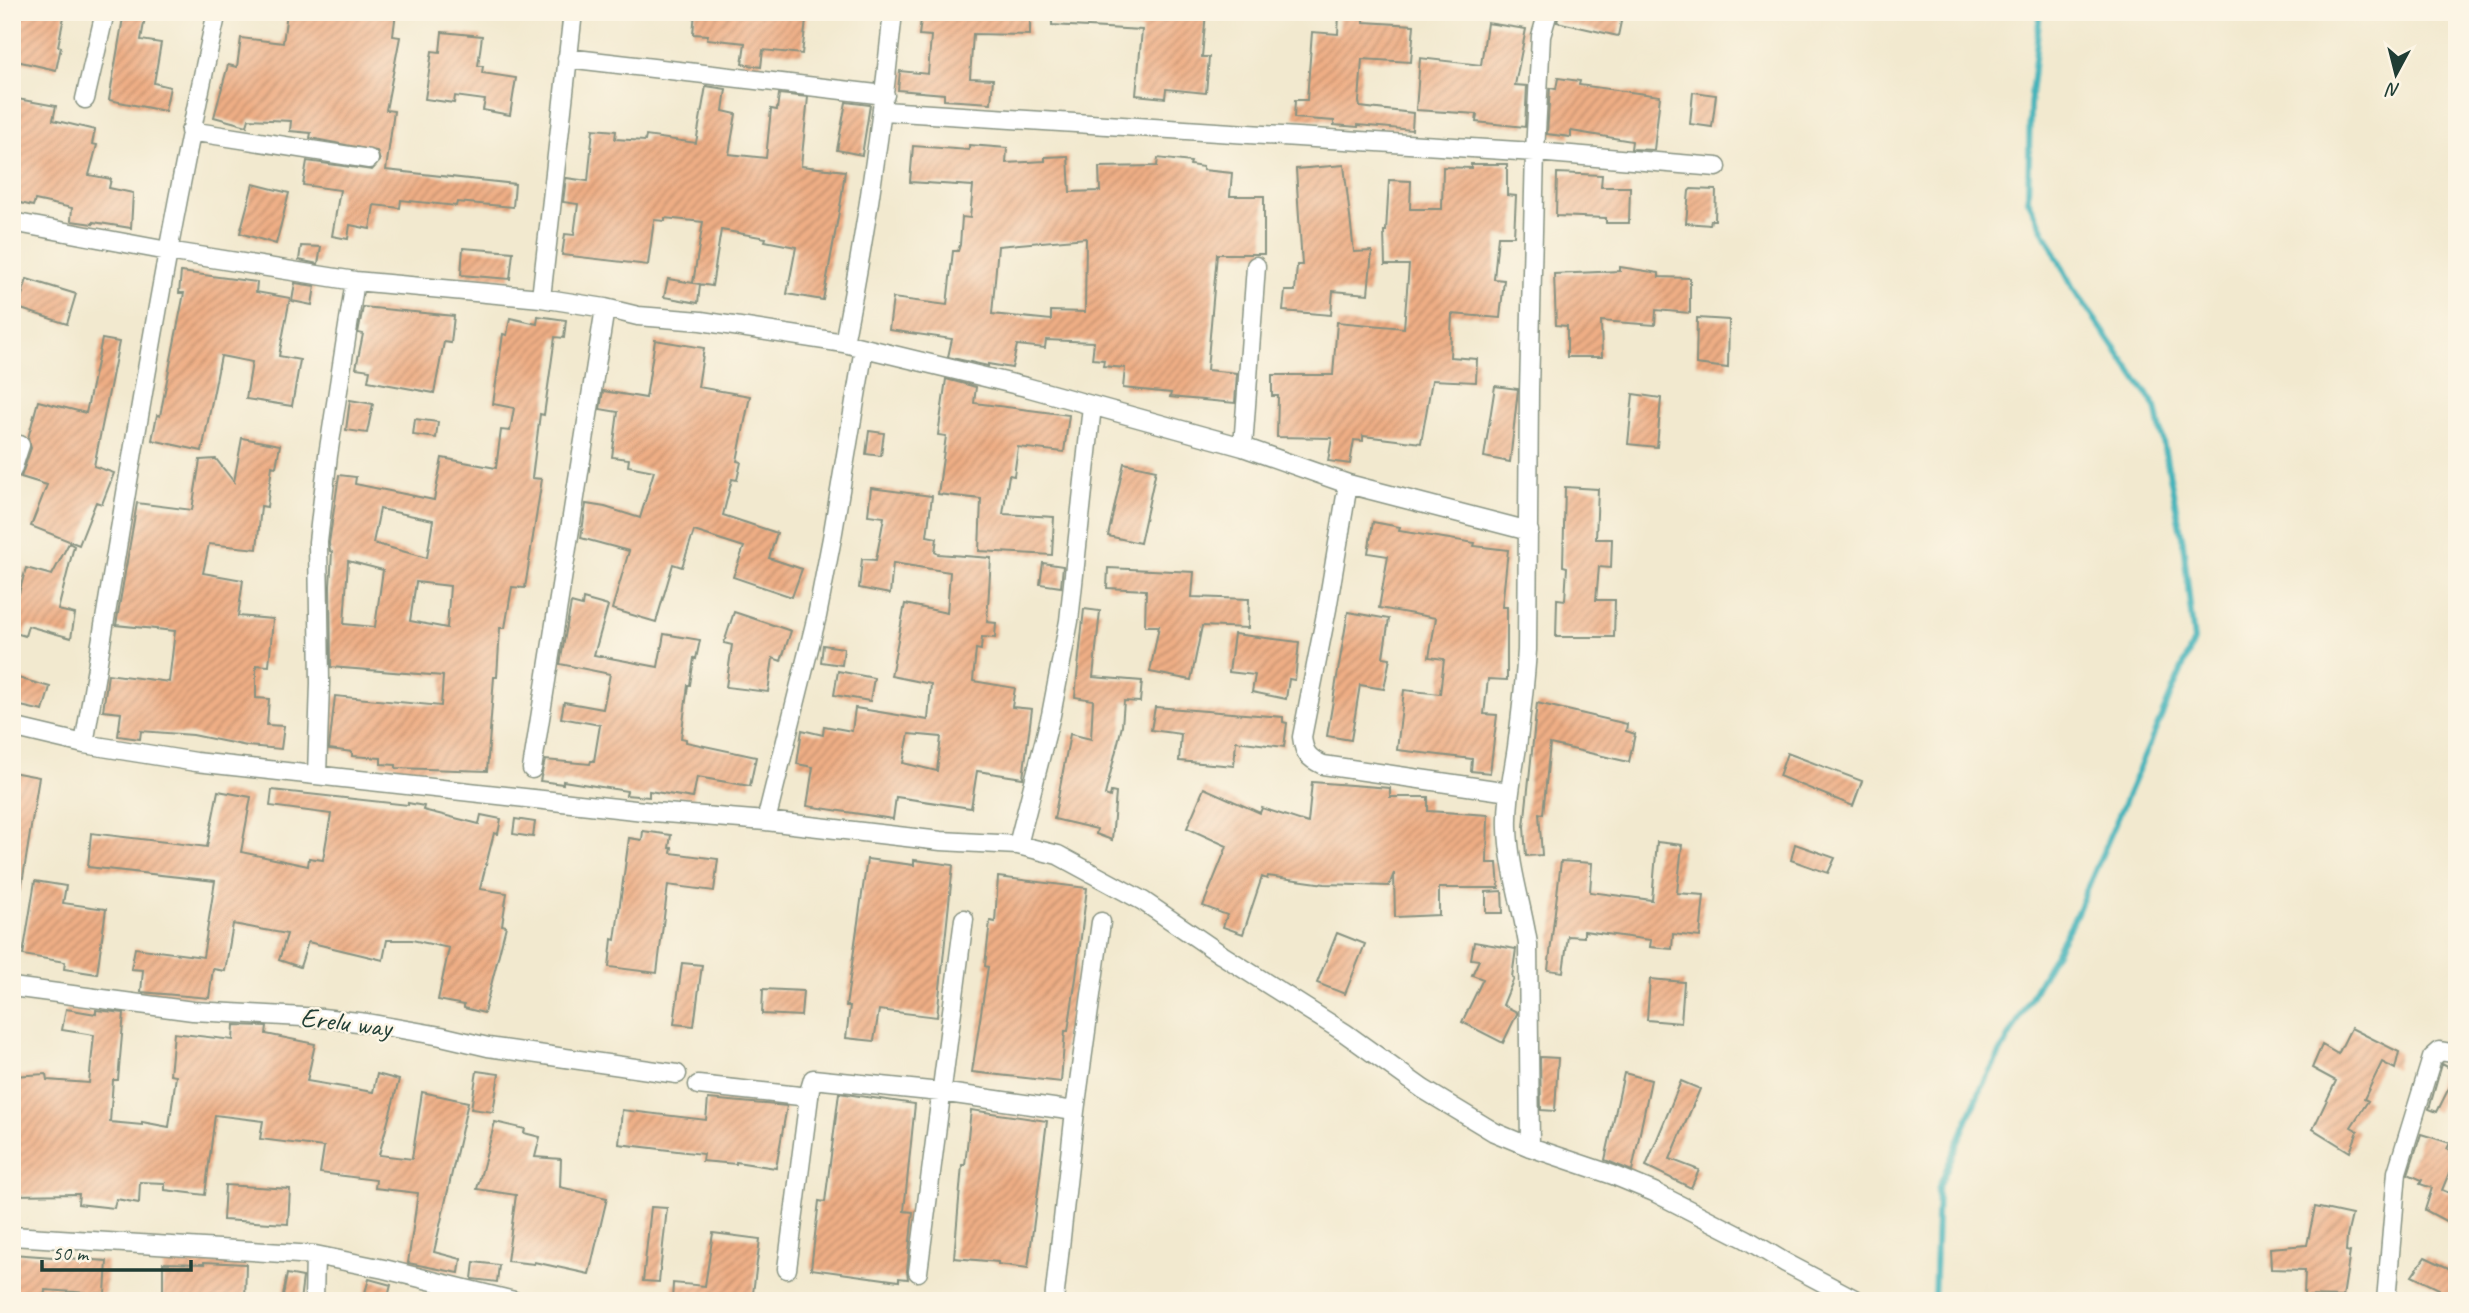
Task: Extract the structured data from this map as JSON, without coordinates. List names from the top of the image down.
{
  "streets": {
    "street": ["Erelu way"]
  },
  "scale_bar": "50 m",
  "north": "bottom"
}
